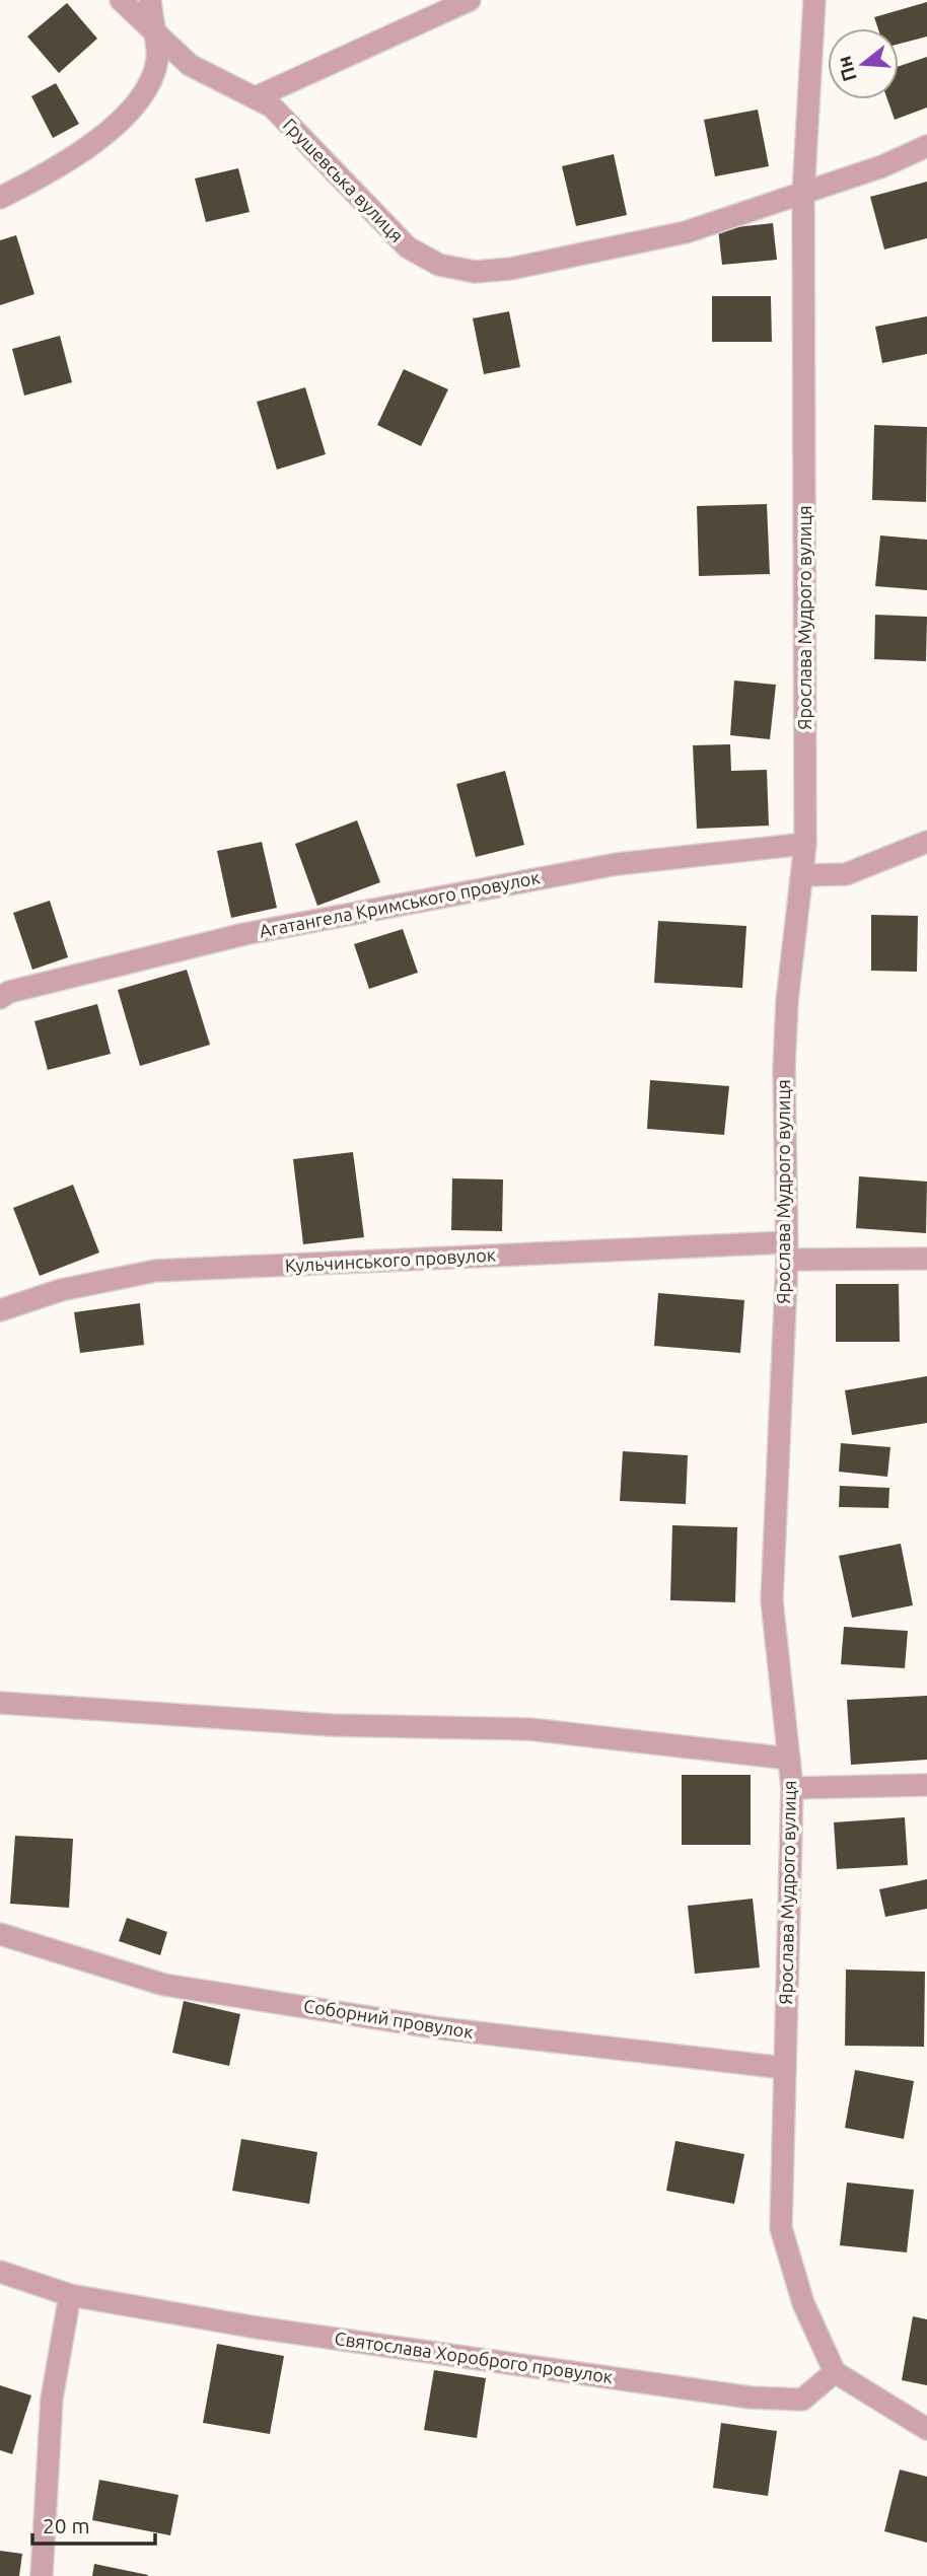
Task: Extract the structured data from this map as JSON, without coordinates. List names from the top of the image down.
{
  "streets": {
    "street": [
      "Грушевська вулиця",
      "Ярослава Мудрого вулиця",
      "Агатангела Кримського провулок",
      "Кульчинського провулок",
      "Соборний провулок",
      "Святослава Хороброго провулок"
    ]
  },
  "crossings": [
    ["Грушевська вулиця", "Ярослава Мудрого вулиця"],
    ["Ярослава Мудрого вулиця", "Агатангела Кримського провулок"],
    ["Ярослава Мудрого вулиця", "Кульчинського провулок"],
    ["Ярослава Мудрого вулиця", "Соборний провулок"],
    ["Ярослава Мудрого вулиця", "Святослава Хороброго провулок"]
  ],
  "scale_bar": "20 m",
  "north": "left"
}
